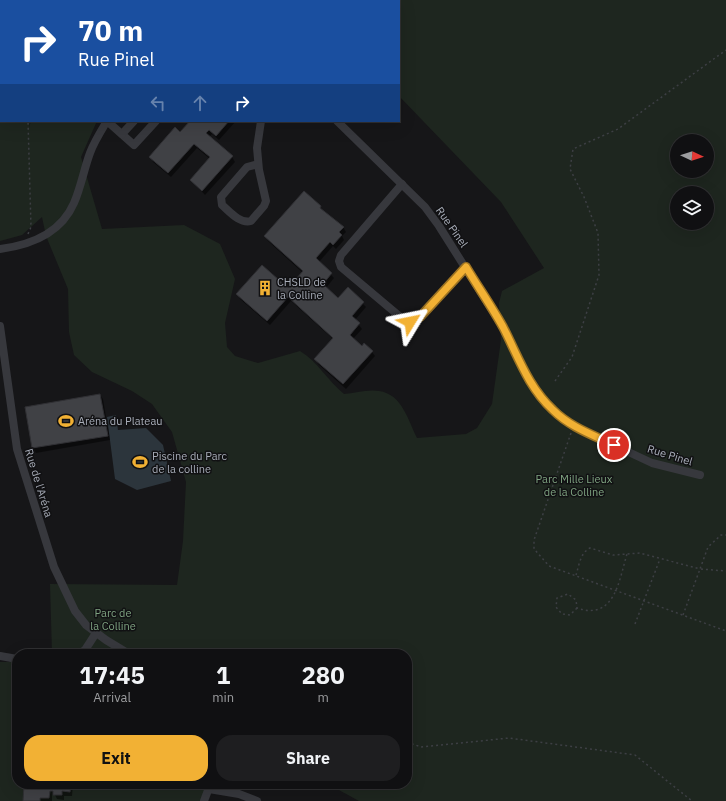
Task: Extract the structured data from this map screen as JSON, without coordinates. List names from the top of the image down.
{
  "streets": {
    "street": ["Rue Pinel", "Rue de l'Aréna"]
  },
  "parks": ["Parc Mille Lieux de la Colline", "Parc de la Colline"],
  "places": {
    "building": ["CHSLD de la Colline"],
    "sports": ["Aréna du Plateau", "Piscine du Parc de la colline"]
  },
  "north": "right",
  "page": {
    "turn": ["70 m", "Rue Pinel"],
    "eta": [
      "17:45",
      "Arrival",
      "1",
      "min",
      "280",
      "m"
    ],
    "buttons": ["Exit", "Share"]
  }
}
